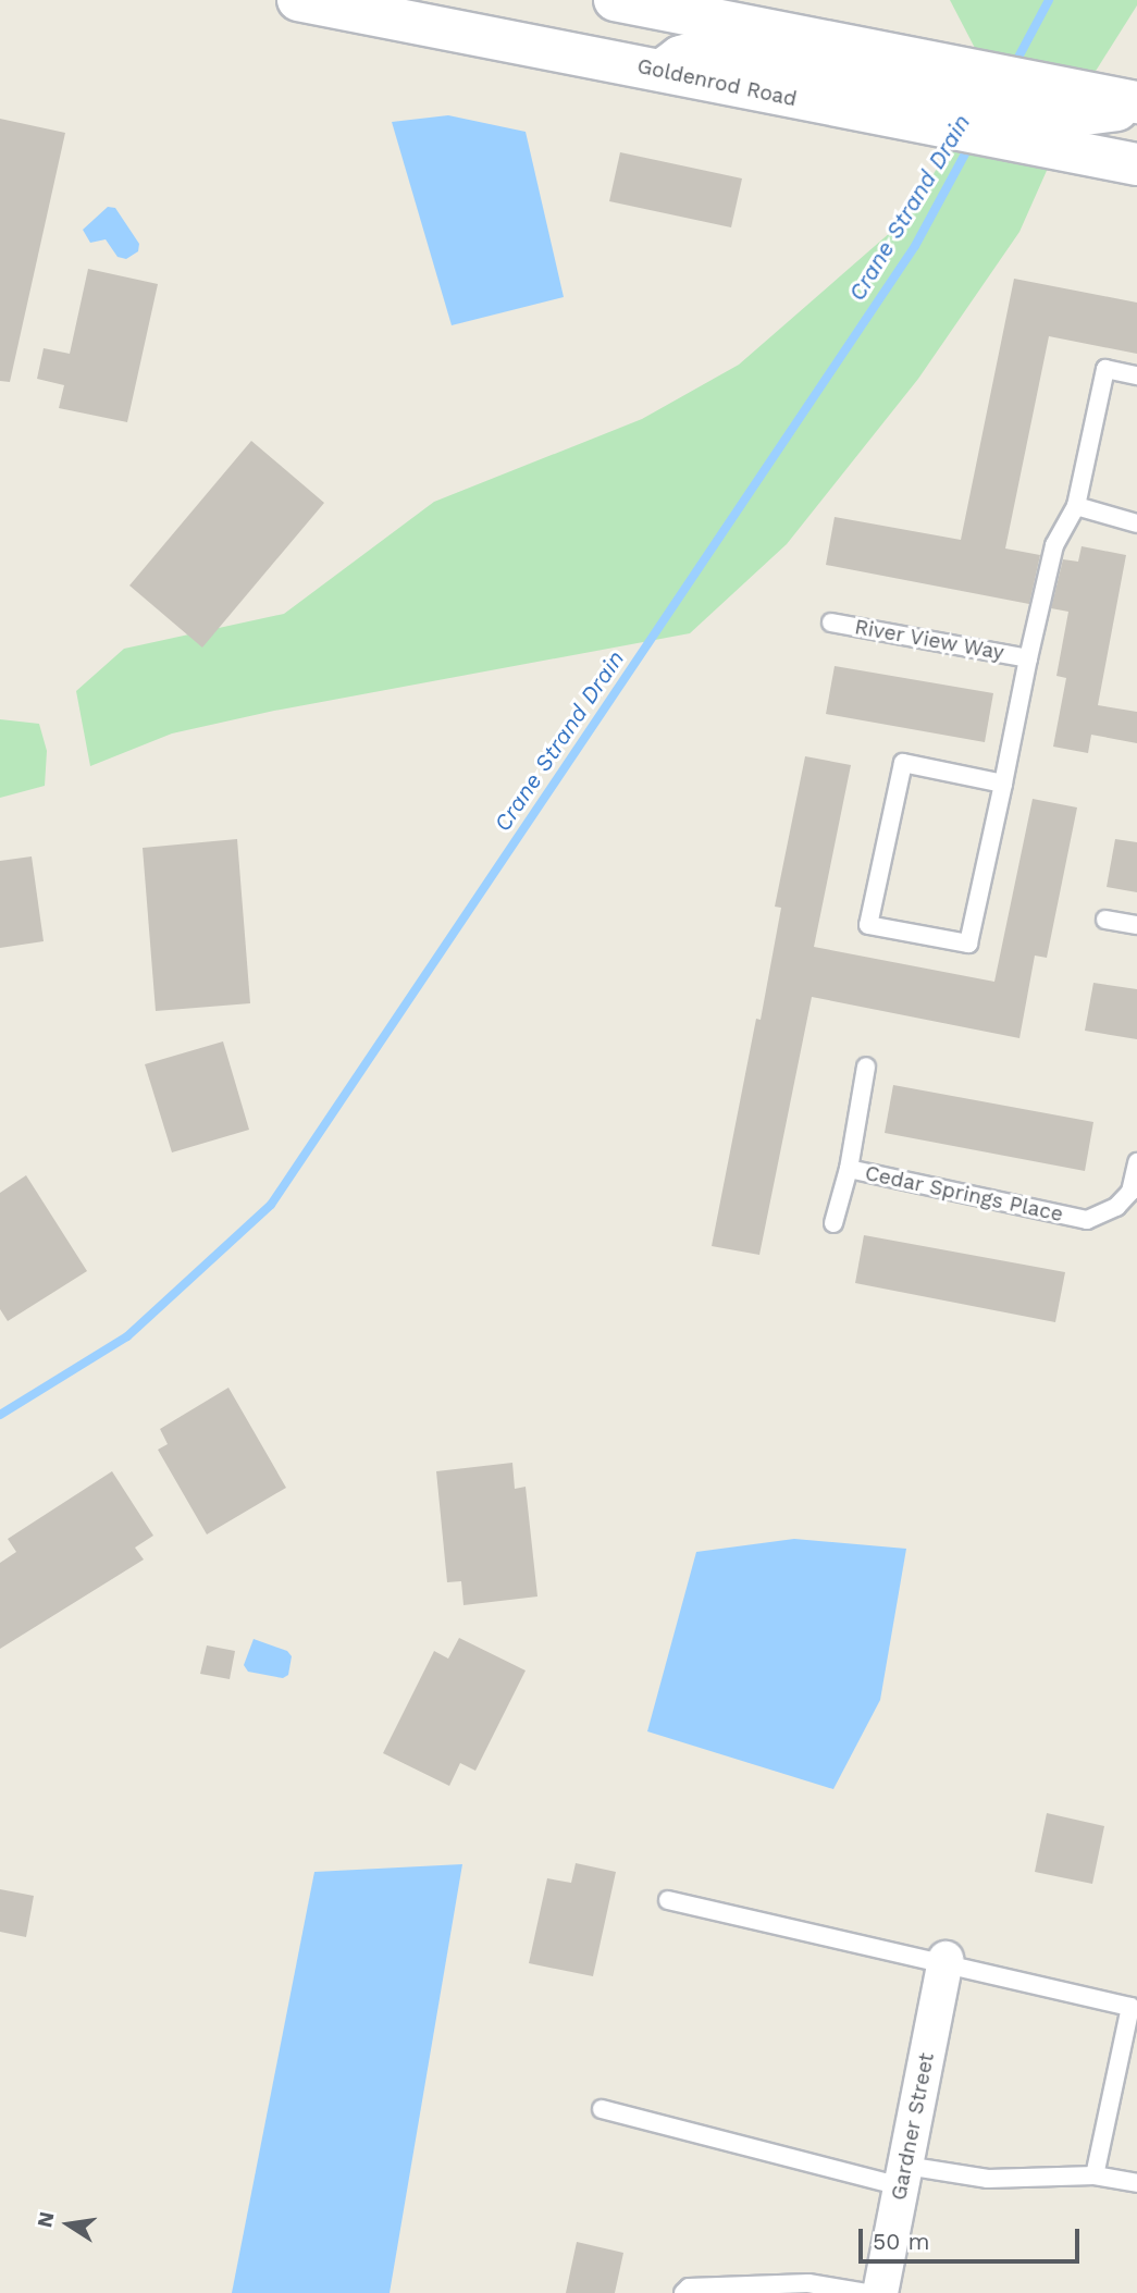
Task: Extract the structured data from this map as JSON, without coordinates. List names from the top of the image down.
{
  "streets": {
    "main road": ["Goldenrod Road"],
    "street": ["Gardner Street"],
    "lane": ["River View Way", "Cedar Springs Place"]
  },
  "water": ["Crane Strand Drain"],
  "scale_bar": "50 m",
  "north": "left"
}
